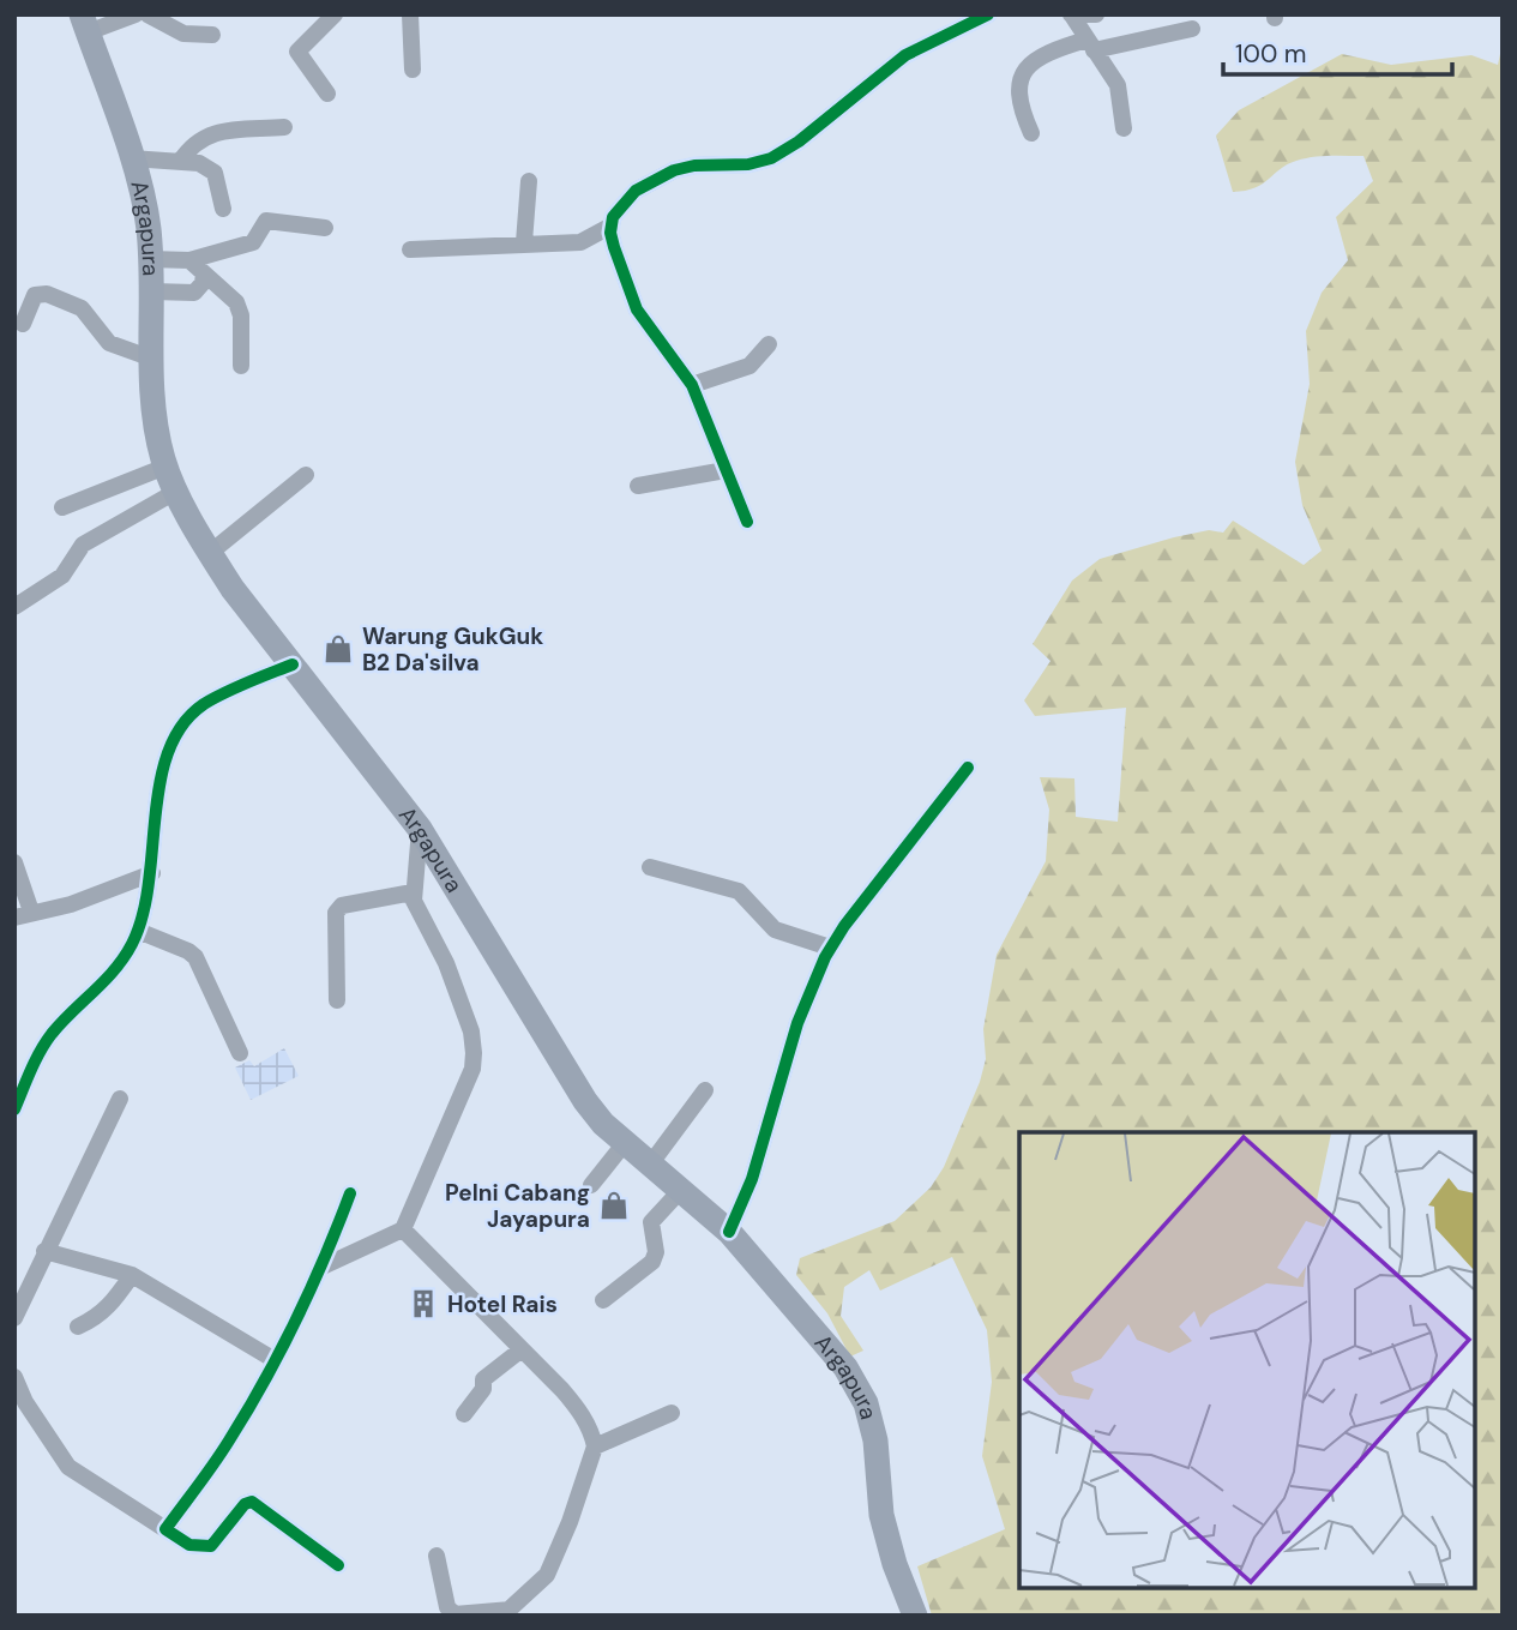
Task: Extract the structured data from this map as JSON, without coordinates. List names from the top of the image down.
{
  "streets": {
    "highway": ["Argapura"]
  },
  "places": {
    "shop": ["Warung GukGuk B2 Da'silva", "Pelni Cabang Jayapura"],
    "building": ["Hotel Rais"]
  },
  "scale_bar": "100 m"
}
